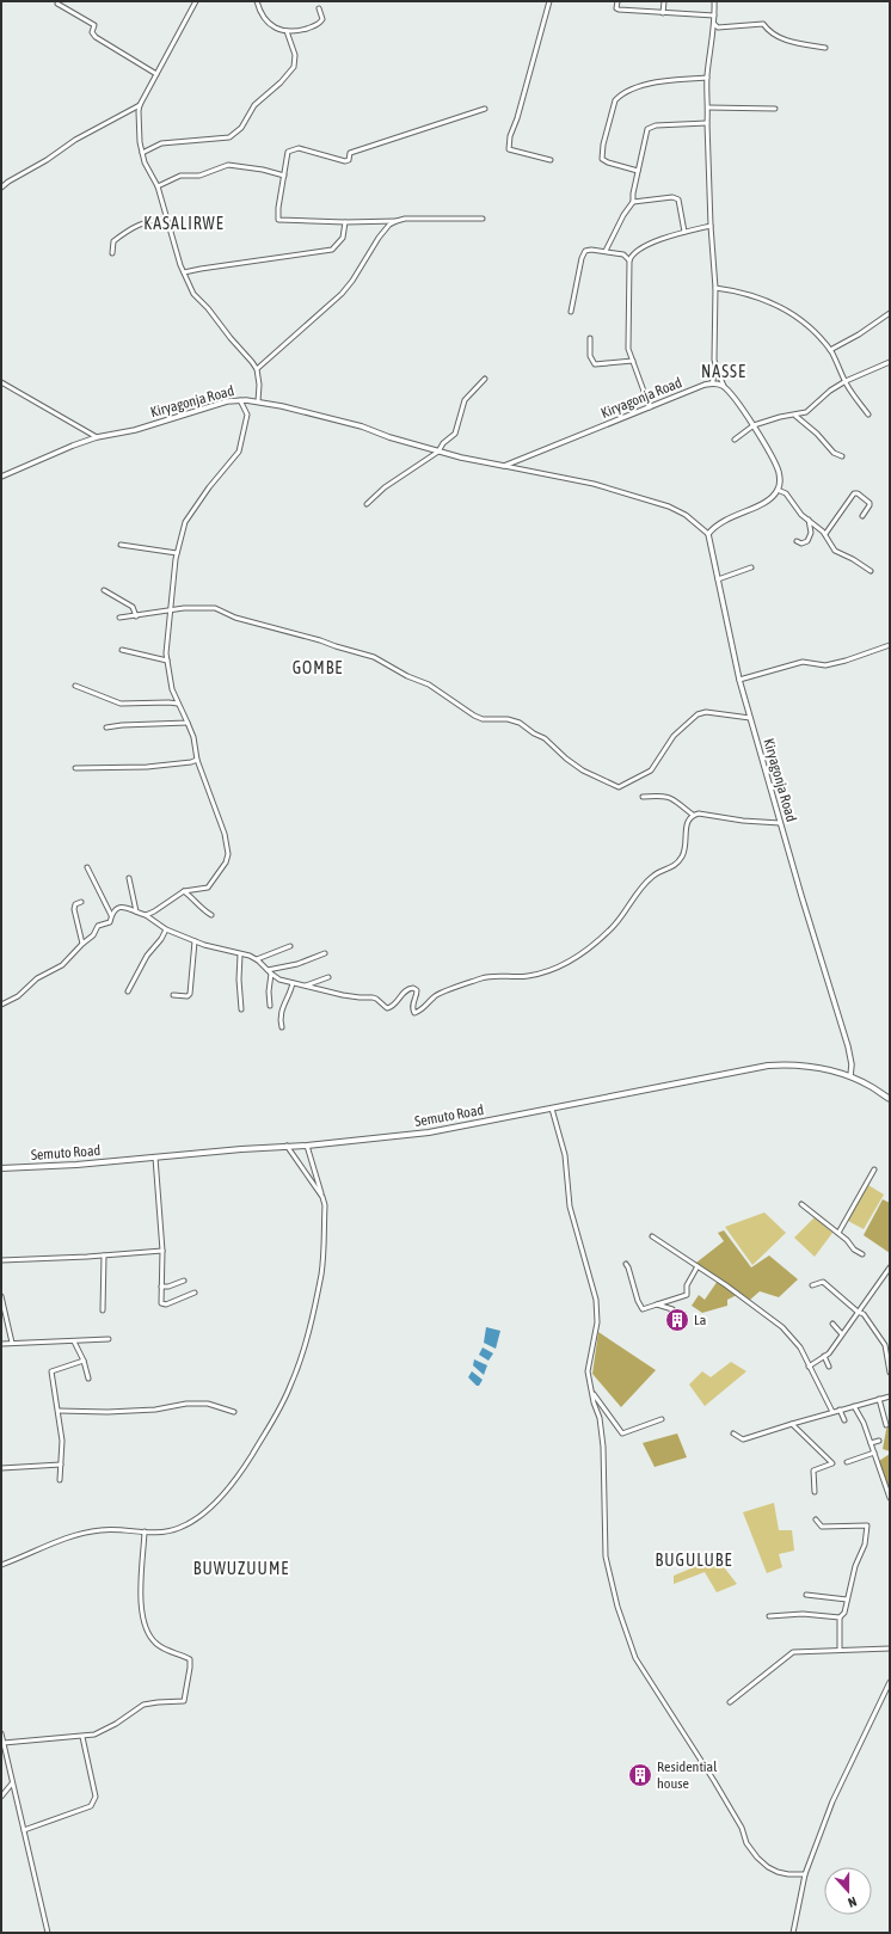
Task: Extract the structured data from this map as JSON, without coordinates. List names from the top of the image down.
{
  "streets": {
    "main road": ["Semuto Road"],
    "street": ["Kiryagonja Road"]
  },
  "crossings": [
    ["Kiryagonja Road", "Semuto Road"]
  ],
  "districts": [
    "KASALIRWE",
    "NASSE",
    "GOMBE",
    "BUGULUBE",
    "BUWUZUUME"
  ],
  "places": {
    "building": ["La", "Residential house"]
  },
  "north": "bottom"
}
